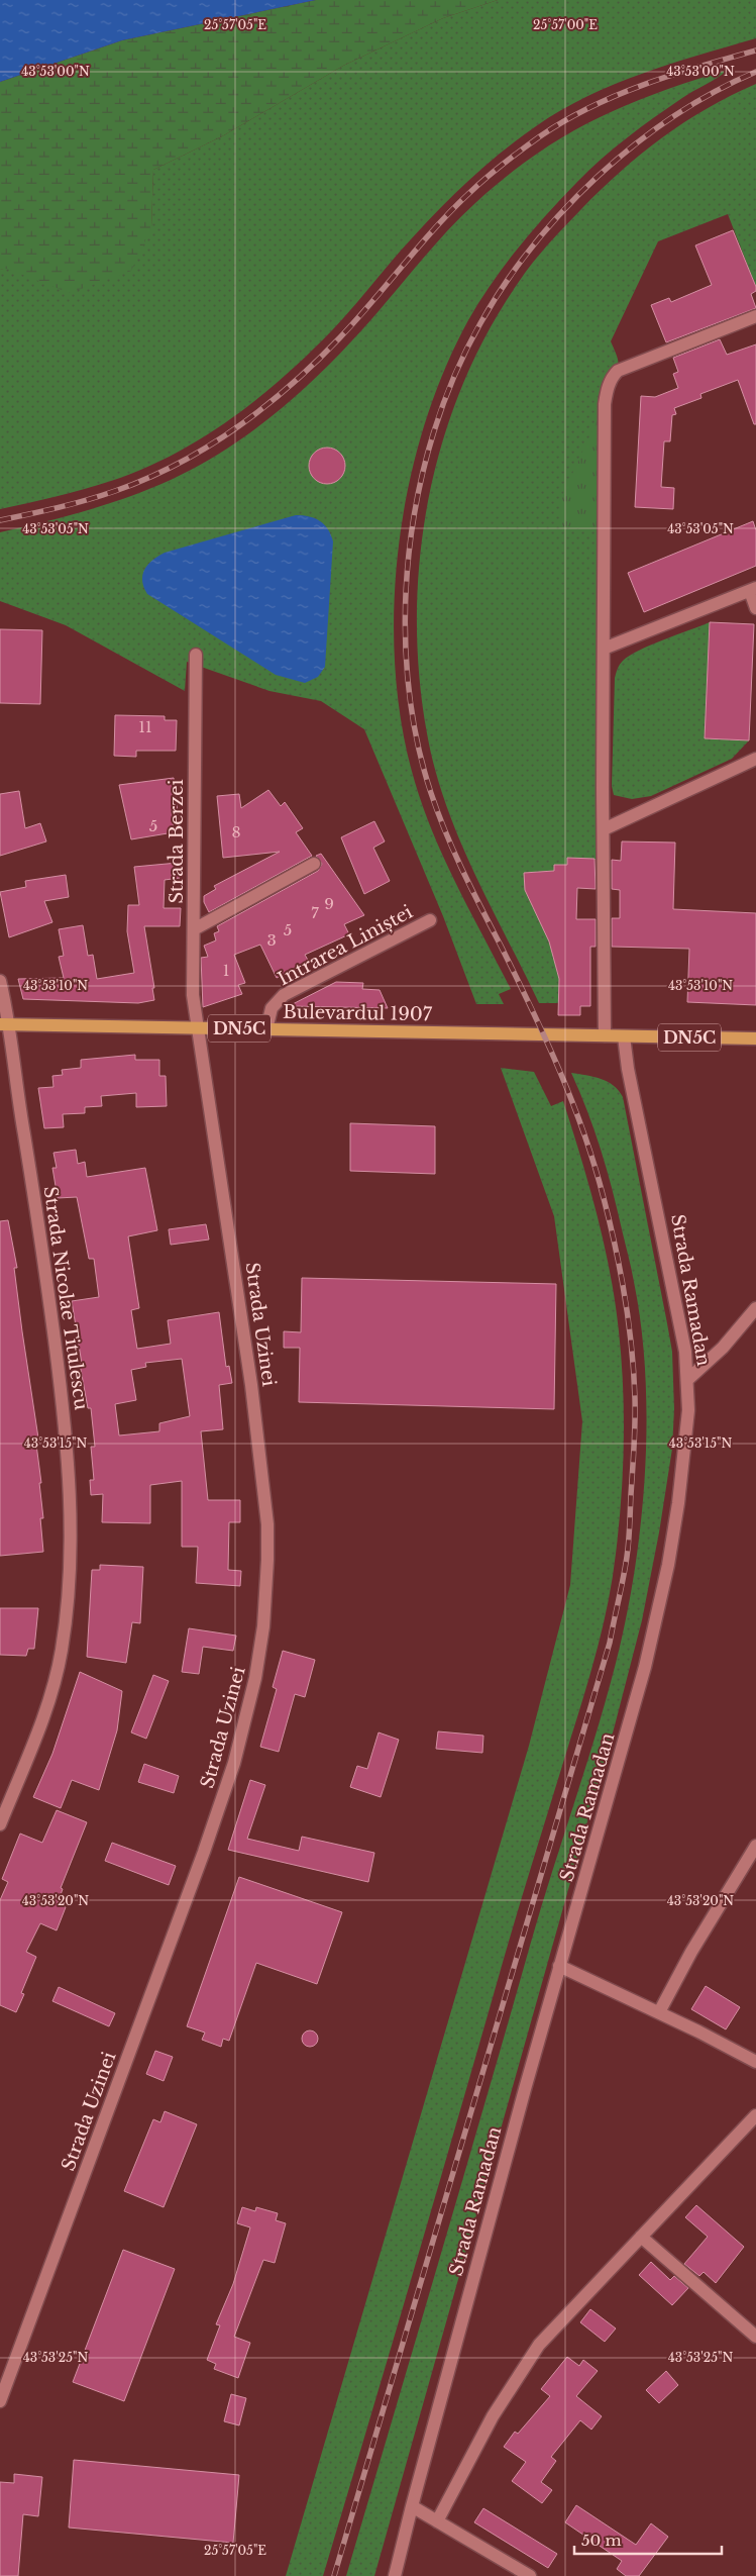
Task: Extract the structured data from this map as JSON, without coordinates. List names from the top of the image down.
{
  "streets": {
    "main road": ["Bulevardul 1907", "DN5C"],
    "street": [
      "Strada Berzei",
      "Intrarea Liniștei",
      "Strada Ramadan",
      "Strada Nicolae Titulescu",
      "Strada Uzinei"
    ]
  },
  "crossings": [
    ["Strada Berzei", "Bulevardul 1907"],
    ["Strada Berzei", "Strada Uzinei"],
    ["Intrarea Liniștei", "Bulevardul 1907"],
    ["Bulevardul 1907", "DN5C"],
    ["Bulevardul 1907", "Strada Ramadan"],
    ["Bulevardul 1907", "Strada Nicolae Titulescu"],
    ["Bulevardul 1907", "Strada Uzinei"],
    ["DN5C", "Strada Ramadan"]
  ],
  "house_numbers": [
    "11",
    "5",
    "8",
    "9",
    "7",
    "5",
    "3",
    "1"
  ],
  "scale_bar": "50 m",
  "coordinates": [
    "25°57'05\"E",
    "25°57'00\"E",
    "43°53'00\"N",
    "43°53'05\"N",
    "43°53'10\"N",
    "43°53'15\"N",
    "43°53'20\"N",
    "43°53'25\"N"
  ]
}
